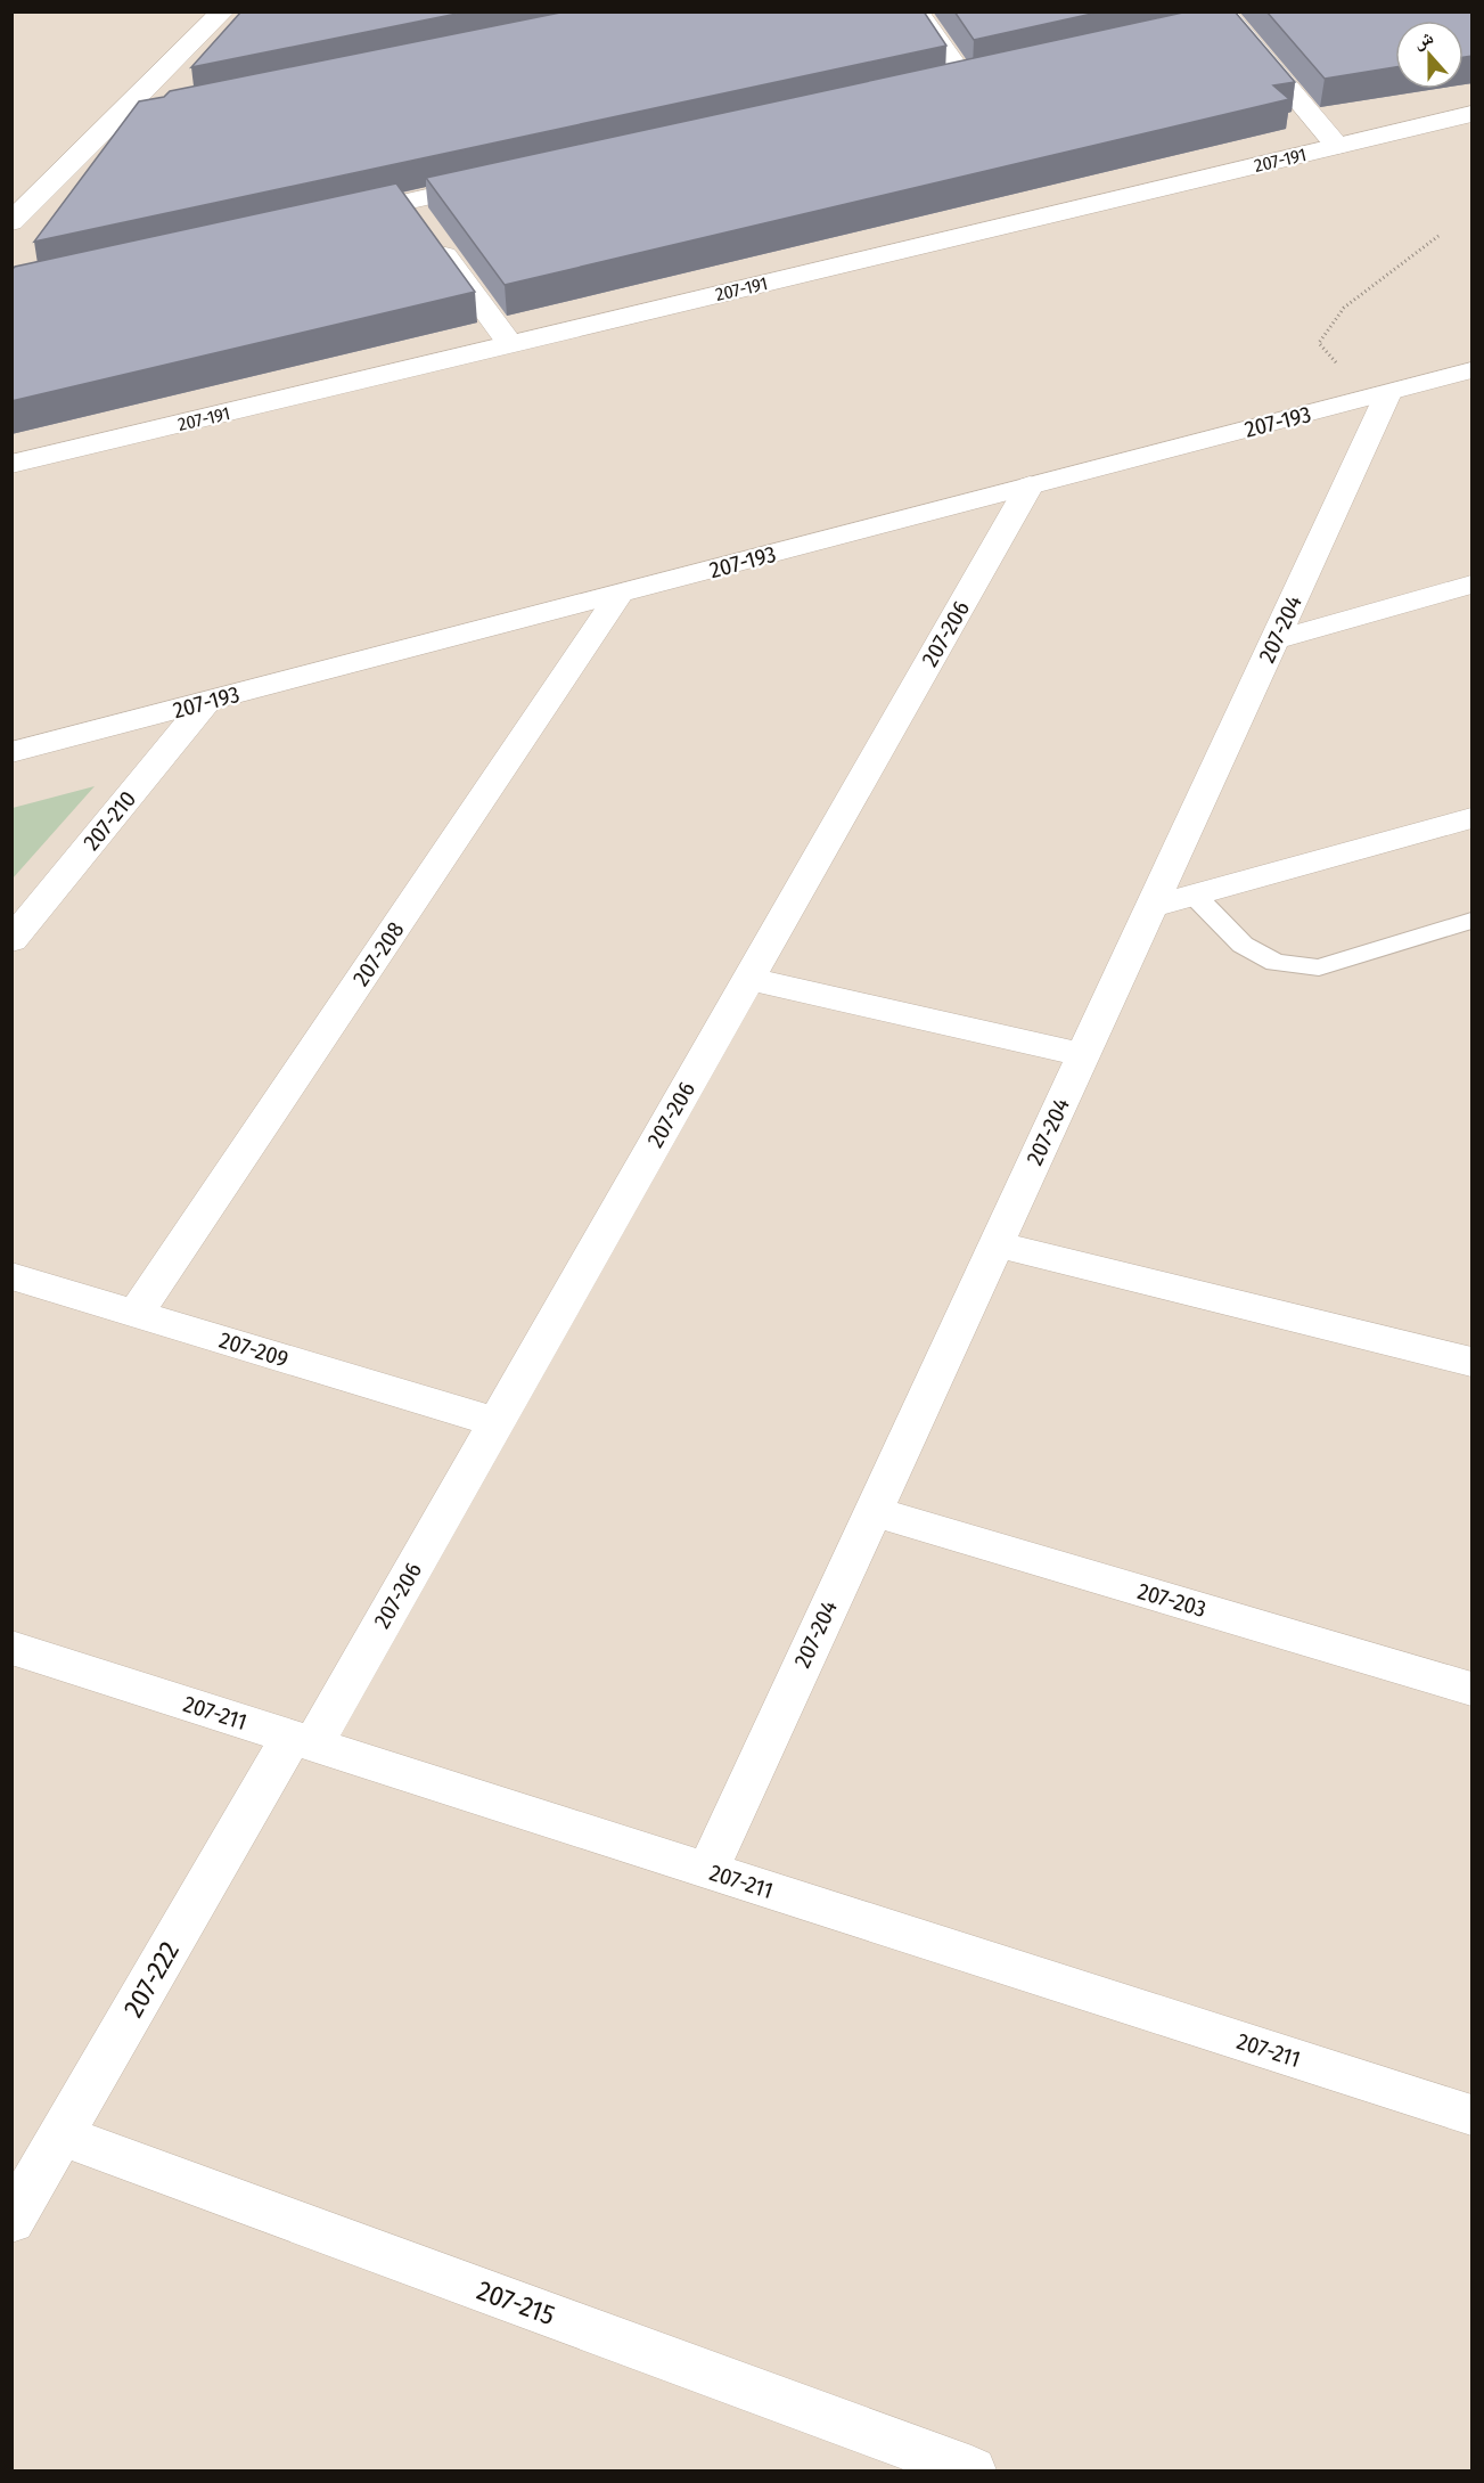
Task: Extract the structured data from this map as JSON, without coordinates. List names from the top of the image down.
{
  "streets": {
    "street": [
      "207-191",
      "207-193",
      "207-204",
      "207-206",
      "207-210",
      "207-208",
      "207-209",
      "207-203",
      "207-211",
      "207-222",
      "207-215"
    ]
  },
  "crossings": [
    ["207-193", "207-204"],
    ["207-193", "207-206"],
    ["207-193", "207-210"],
    ["207-193", "207-208"],
    ["207-204", "207-203"],
    ["207-204", "207-211"],
    ["207-206", "207-209"],
    ["207-206", "207-211"],
    ["207-206", "207-222"],
    ["207-208", "207-209"],
    ["207-211", "207-222"],
    ["207-222", "207-215"]
  ],
  "north": "top"
}
